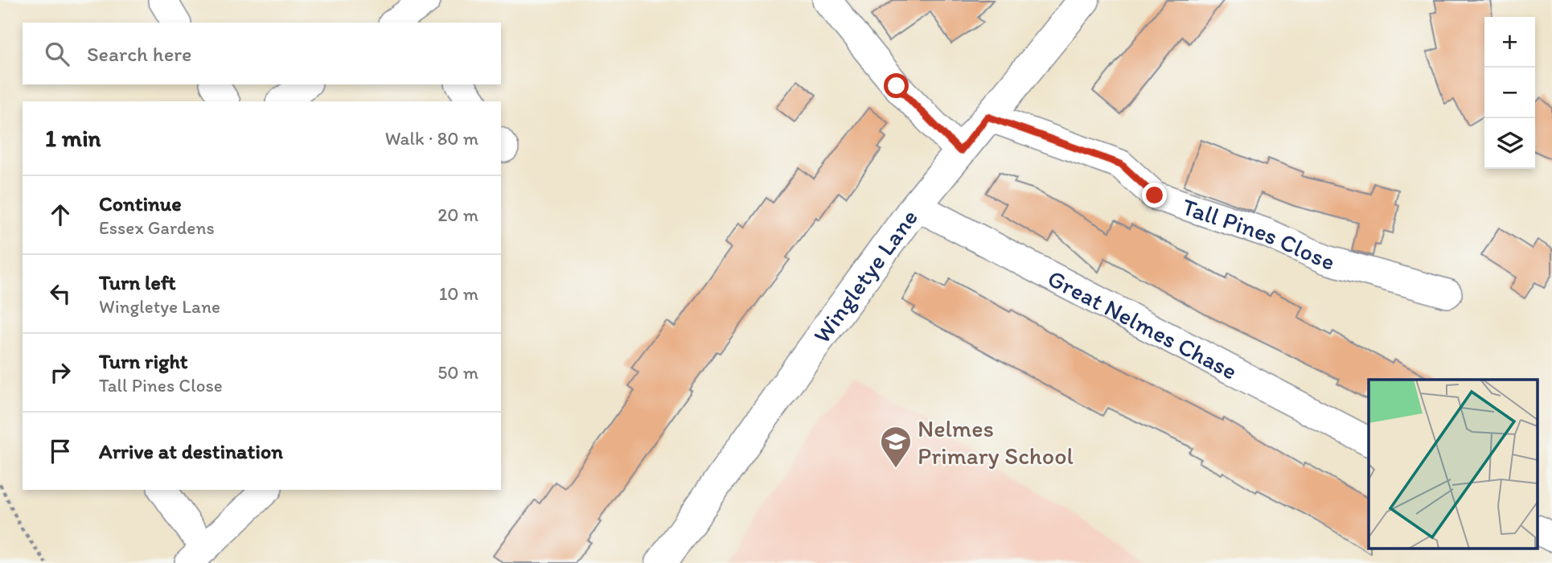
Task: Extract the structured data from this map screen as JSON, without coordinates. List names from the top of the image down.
{
  "streets": {
    "street": ["Tall Pines Close", "Wingletye Lane", "Great Nelmes Chase"]
  },
  "crossings": [
    ["Tall Pines Close", "Wingletye Lane"],
    ["Wingletye Lane", "Great Nelmes Chase"]
  ],
  "places": {
    "school or university": ["Nelmes Primary School"]
  },
  "page": {
    "map_buttons": ["+", "−"],
    "search": "Search here",
    "heading": ["1 min", "Walk · 80 m"],
    "list": [
      ["Continue", "Essex Gardens", "20 m"],
      ["Turn left", "Wingletye Lane", "10 m"],
      ["Turn right", "Tall Pines Close", "50 m"],
      "Arrive at destination"
    ]
  }
}
